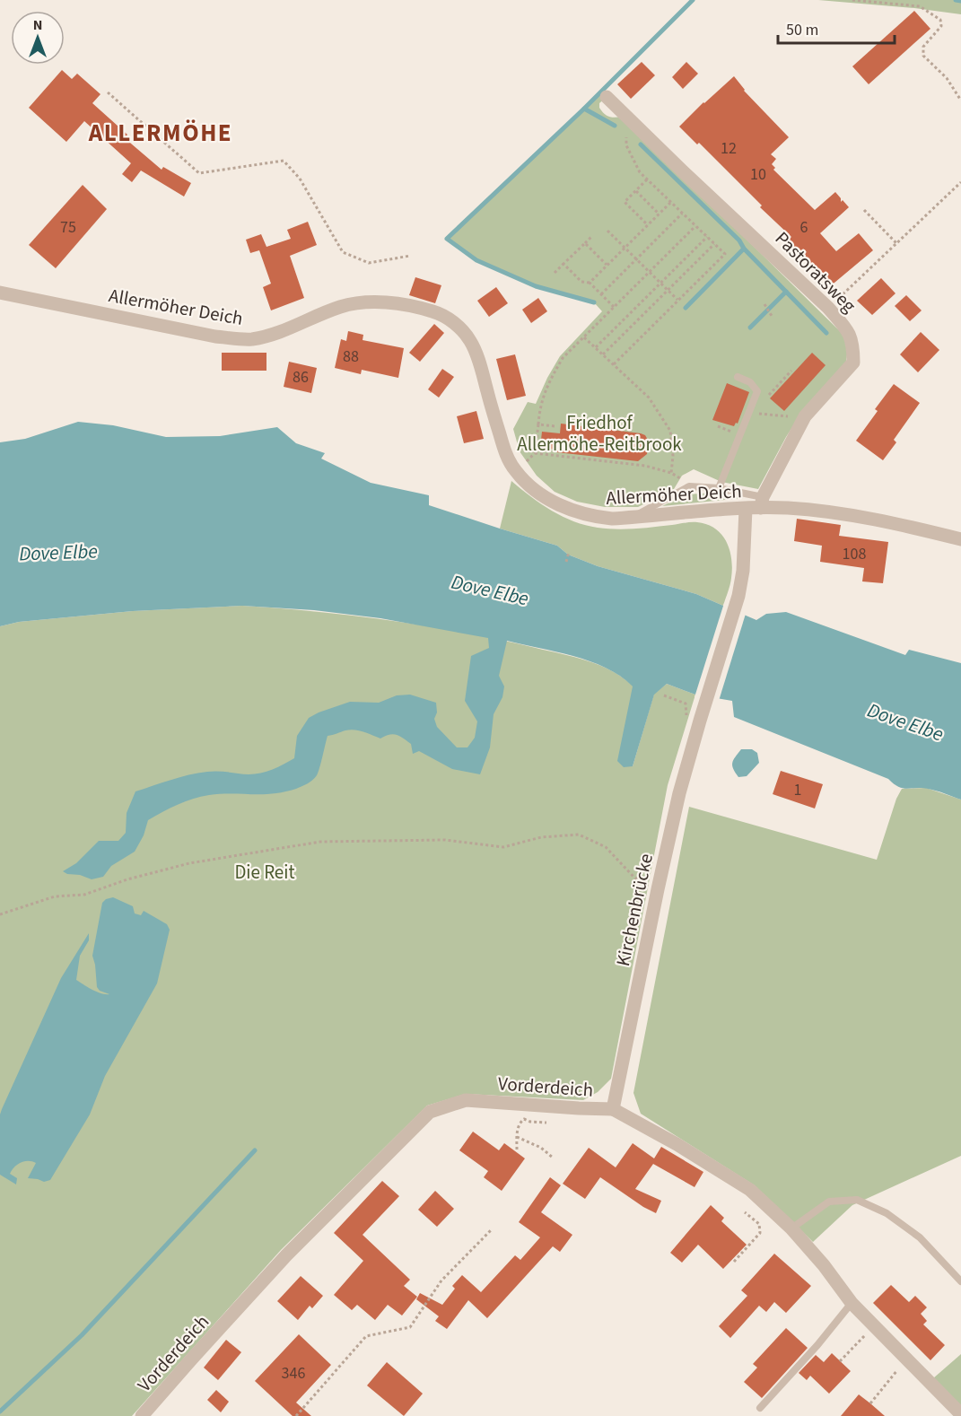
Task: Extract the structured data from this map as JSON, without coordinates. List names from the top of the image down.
{
  "streets": {
    "street": [
      "Pastoratsweg",
      "Allermöher Deich",
      "Kirchenbrücke",
      "Vorderdeich"
    ]
  },
  "crossings": [
    ["Pastoratsweg", "Allermöher Deich"],
    ["Allermöher Deich", "Kirchenbrücke"],
    ["Kirchenbrücke", "Vorderdeich"]
  ],
  "districts": ["ALLERMÖHE"],
  "water": ["Dove Elbe"],
  "parks": ["Friedhof Allermöhe-Reitbrook", "Die Reit"],
  "house_numbers": [
    "12",
    "10",
    "75",
    "6",
    "88",
    "86",
    "108",
    "1",
    "346"
  ],
  "scale_bar": "50 m",
  "north": "top"
}
